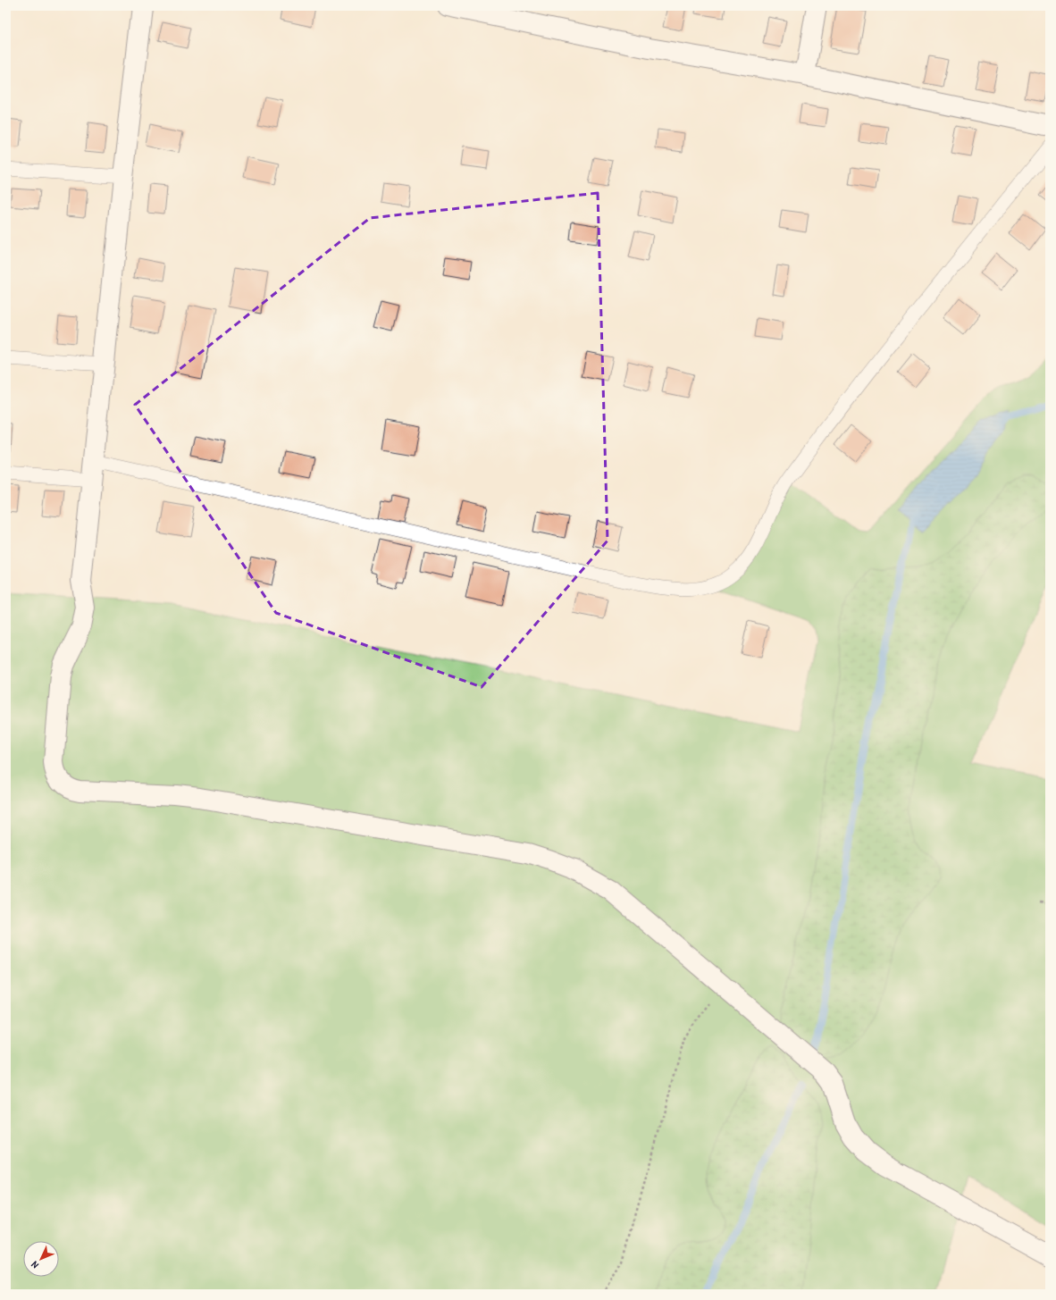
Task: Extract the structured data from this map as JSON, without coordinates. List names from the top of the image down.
{
  "north": "bottom left"
}
